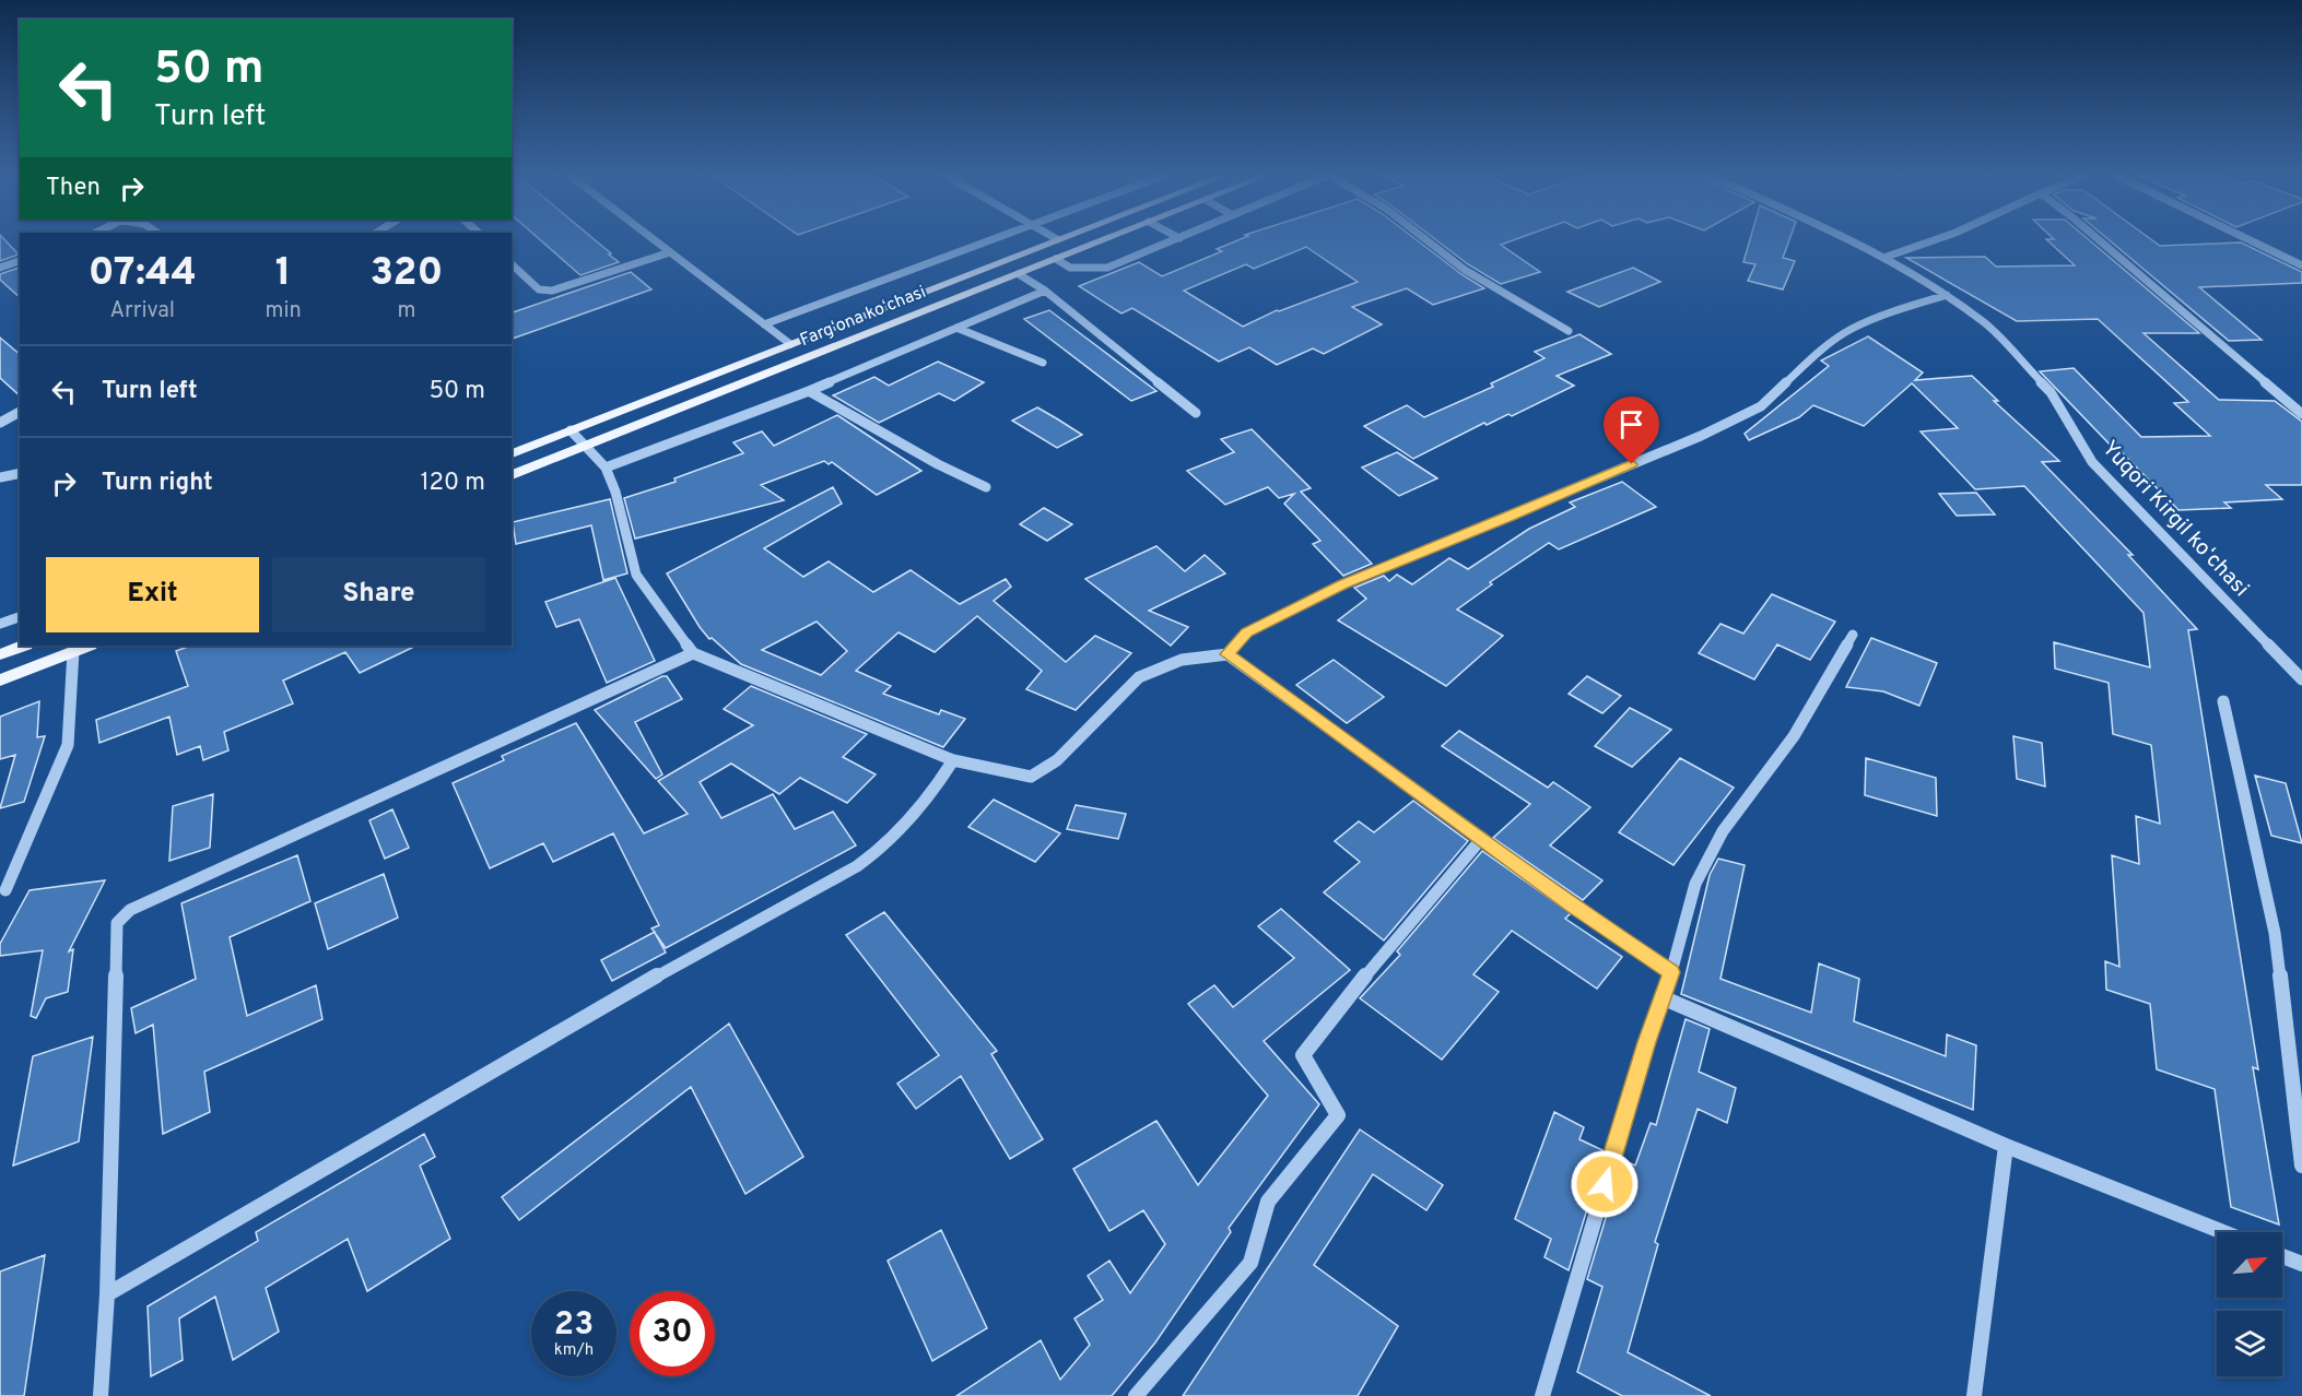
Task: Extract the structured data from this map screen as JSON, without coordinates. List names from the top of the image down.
{
  "streets": {
    "main road": ["Fargʻona koʻchasi"],
    "street": ["Yuqori Kirgil koʻchasi"]
  },
  "north": "top right",
  "page": {
    "turn": ["50 m", "Turn left"],
    "then": "Then",
    "eta": [
      "07:44",
      "Arrival",
      "1",
      "min",
      "320",
      "m"
    ],
    "list": [
      {
        "name": "Turn left",
        "value": "50 m"
      },
      {
        "name": "Turn right",
        "value": "120 m"
      }
    ],
    "buttons": ["Exit", "Share"],
    "speed": "23 km/h",
    "limit": "30"
  }
}
